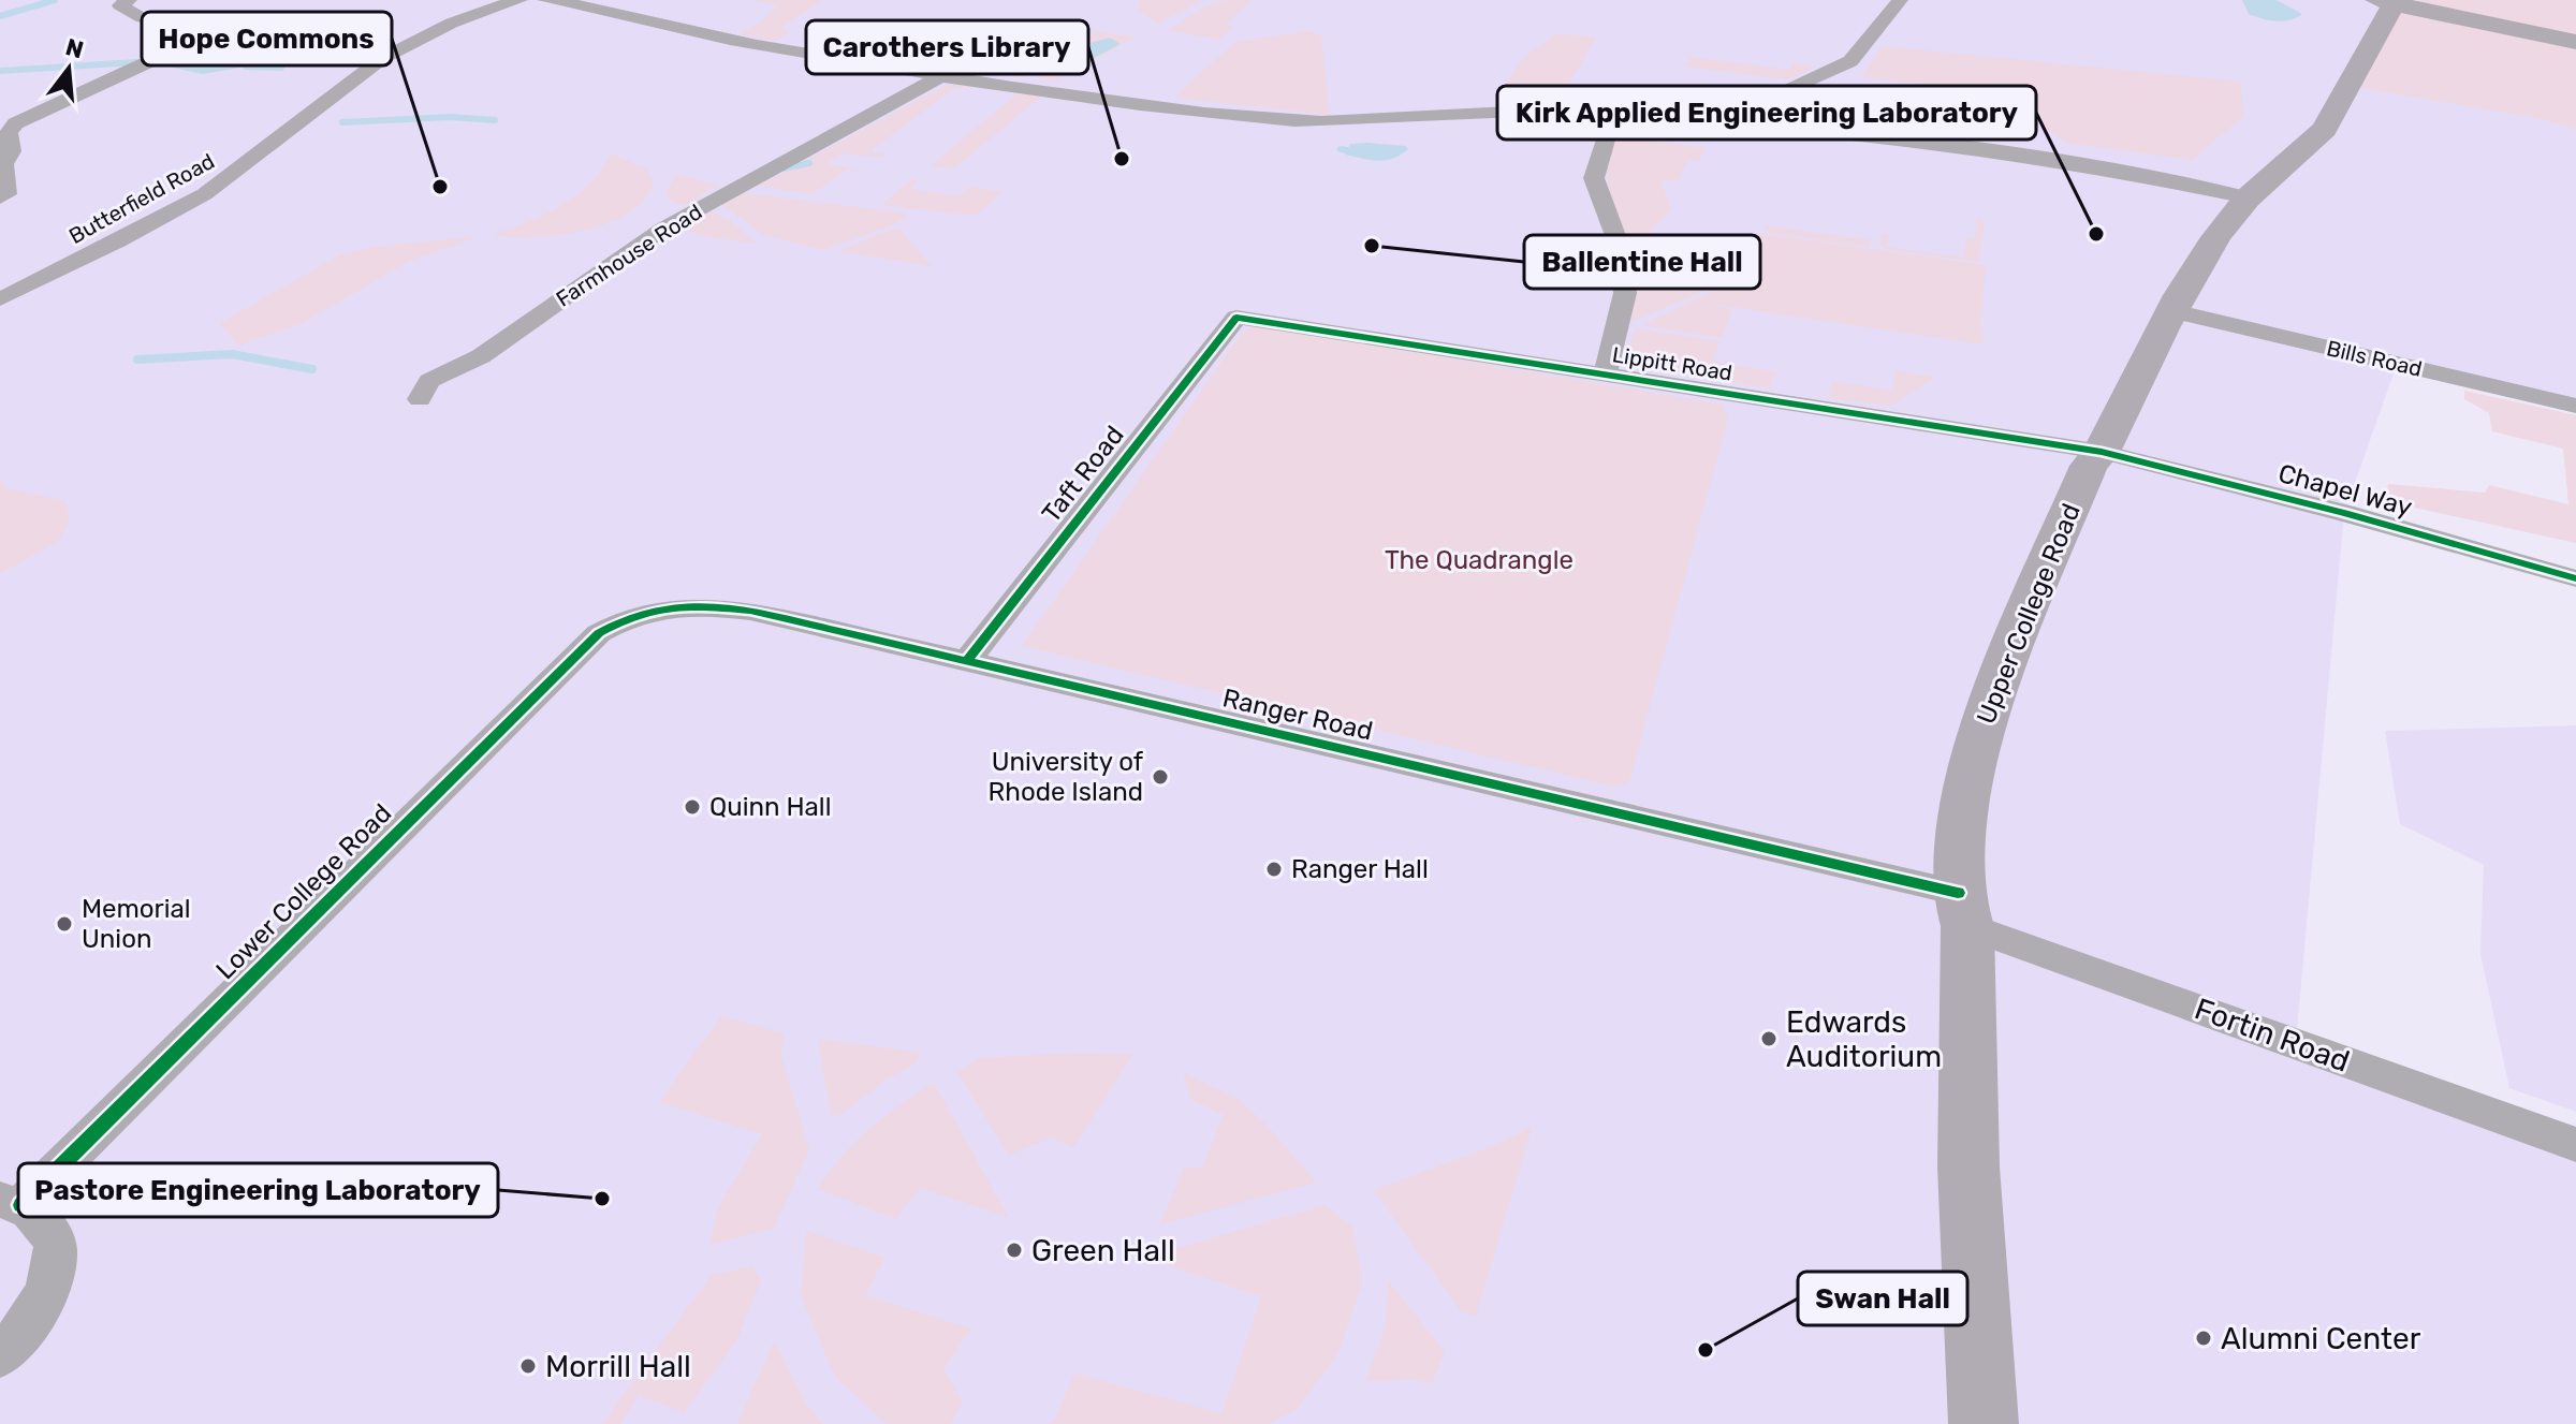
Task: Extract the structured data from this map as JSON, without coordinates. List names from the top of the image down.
{
  "streets": {
    "street": [
      "Butterfield Road",
      "Farmhouse Road",
      "Bills Road",
      "Lippitt Road",
      "Taft Road",
      "Chapel Way",
      "Upper College Road",
      "Ranger Road",
      "Lower College Road",
      "Fortin Road"
    ]
  },
  "crossings": [
    ["Bills Road", "Upper College Road"],
    ["Lippitt Road", "Taft Road"],
    ["Lippitt Road", "Chapel Way"],
    ["Lippitt Road", "Upper College Road"],
    ["Taft Road", "Ranger Road"],
    ["Chapel Way", "Upper College Road"],
    ["Upper College Road", "Ranger Road"],
    ["Upper College Road", "Fortin Road"],
    ["Ranger Road", "Lower College Road"],
    ["Ranger Road", "Fortin Road"]
  ],
  "parks": ["The Quadrangle"],
  "places": [
    "Carothers Library",
    "Hope Commons",
    "Kirk Applied Engineering Laboratory",
    "Ballentine Hall",
    "University of Rhode Island",
    "Quinn Hall",
    "Ranger Hall",
    "Memorial Union",
    "Edwards Auditorium",
    "Pastore Engineering Laboratory",
    "Green Hall",
    "Alumni Center",
    "Swan Hall",
    "Morrill Hall"
  ],
  "north": "top"
}
